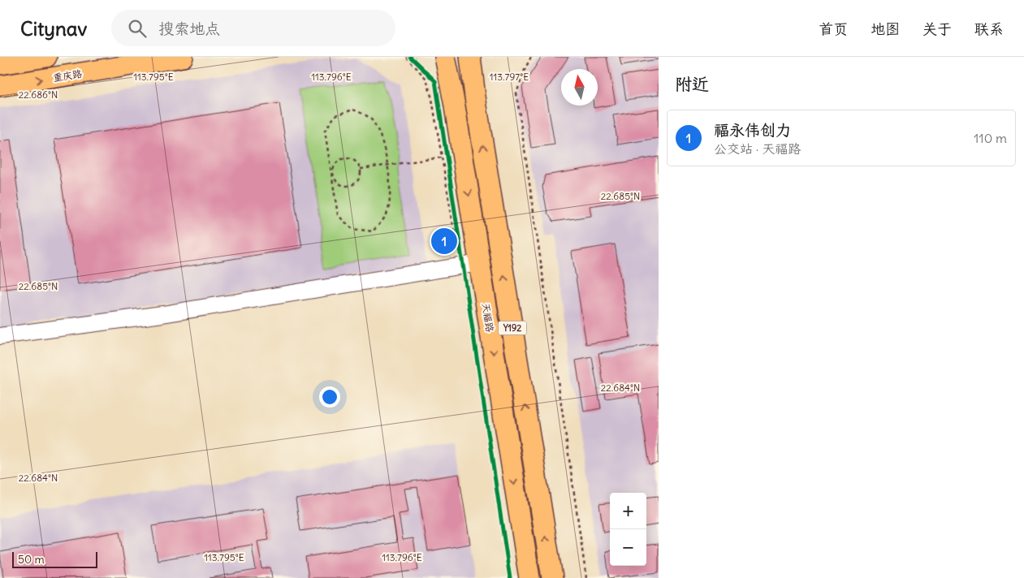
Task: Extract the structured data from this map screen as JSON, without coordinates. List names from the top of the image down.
{
  "streets": {
    "main road": ["重庆路", "天福路", "Y192"]
  },
  "crossings": [
    ["天福路", "Y192"]
  ],
  "one_way": ["重庆路"],
  "scale_bar": "50 m",
  "north": "top",
  "page": {
    "header": "Citynav",
    "search": "搜索地点",
    "nav": [
      "首页",
      "地图",
      "关于",
      "联系"
    ],
    "heading": "附近",
    "list": [
      {
        "mark": "1",
        "name": "福永伟创力",
        "note": "公交站 · 天福路",
        "value": "110 m"
      }
    ],
    "pins": "1",
    "map_buttons": ["+", "−"],
    "scale": "50 m"
  },
  "coordinates": [
    "113.795°E",
    "113.796°E",
    "113.797°E",
    "22.686°N",
    "22.685°N",
    "22.684°N"
  ]
}
